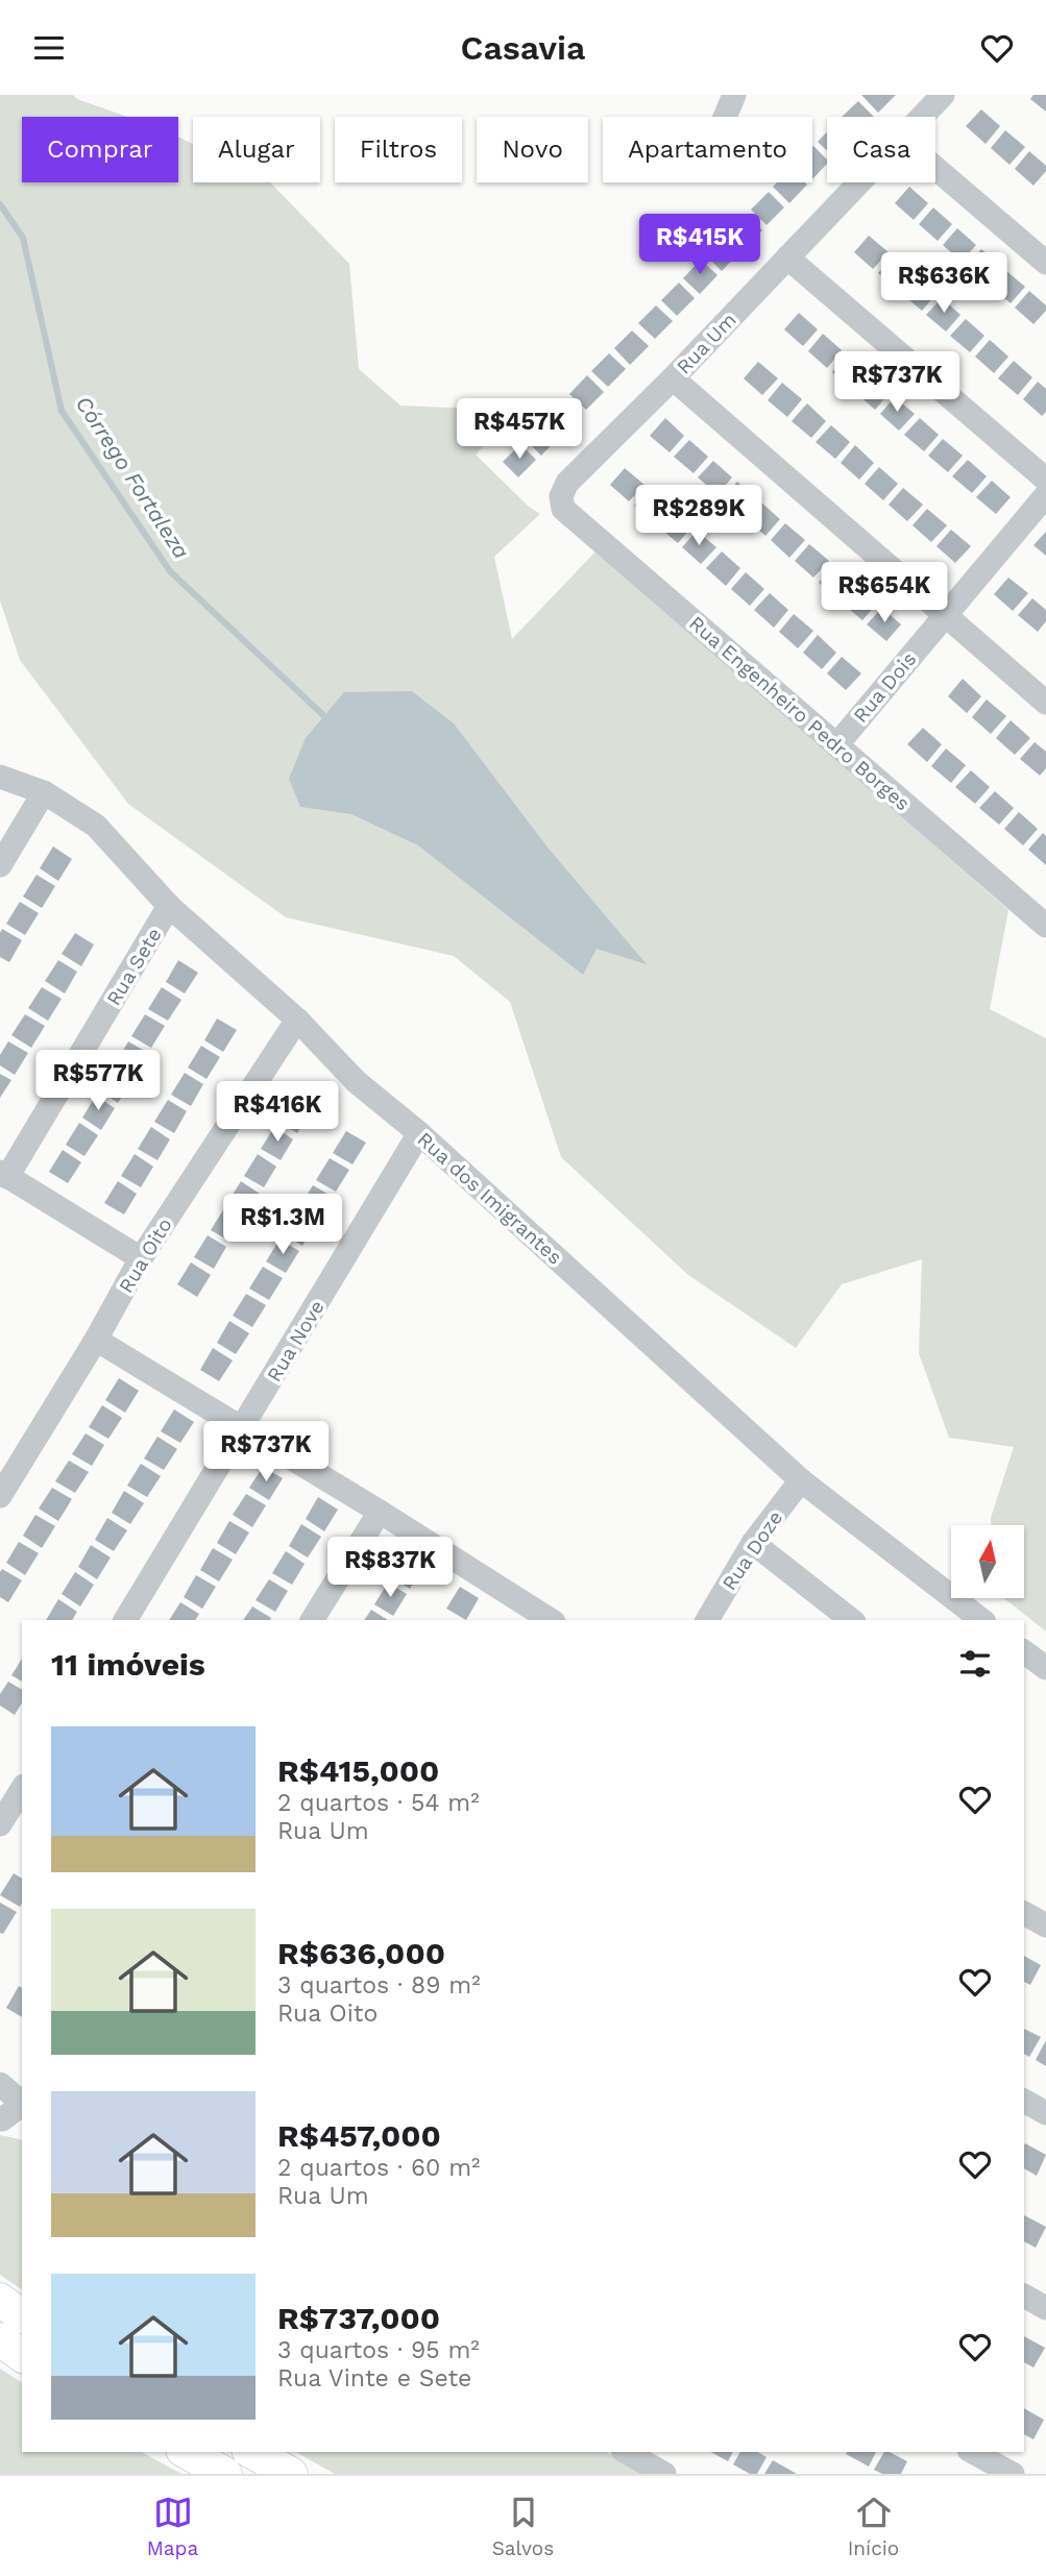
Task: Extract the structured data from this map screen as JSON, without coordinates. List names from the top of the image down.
{
  "streets": {
    "street": [
      "Rua Um",
      "Rua Dois",
      "Rua Engenheiro Pedro Borges",
      "Rua Sete",
      "Rua dos Imigrantes",
      "Rua Oito",
      "Rua Nove",
      "Rua Doze"
    ]
  },
  "crossings": [
    ["Rua Um", "Rua Engenheiro Pedro Borges"],
    ["Rua Dois", "Rua Engenheiro Pedro Borges"],
    ["Rua Sete", "Rua dos Imigrantes"],
    ["Rua dos Imigrantes", "Rua Oito"],
    ["Rua dos Imigrantes", "Rua Nove"],
    ["Rua dos Imigrantes", "Rua Doze"]
  ],
  "water": ["Córrego Fortaleza"],
  "north": "top",
  "page": {
    "header": "Casavia",
    "chip": [
      "Comprar",
      "Alugar",
      "Filtros",
      "Novo",
      "Apartamento",
      "Casa"
    ],
    "price": [
      "R$415K",
      "R$636K",
      "R$737K",
      "R$457K",
      "R$289K",
      "R$654K",
      "R$577K",
      "R$416K",
      "R$1.3M",
      "R$737K",
      "R$837K"
    ],
    "heading": "11 imóveis",
    "list": [
      {
        "name": "R$415,000",
        "note": "2 quartos · 54 m² · Rua Um"
      },
      {
        "name": "R$636,000",
        "note": "3 quartos · 89 m² · Rua Oito"
      },
      {
        "name": "R$457,000",
        "note": "2 quartos · 60 m² · Rua Um"
      },
      {
        "name": "R$737,000",
        "note": "3 quartos · 95 m² · Rua Vinte e Sete"
      }
    ],
    "tabs": ["Mapa", "Salvos", "Início"]
  }
}
